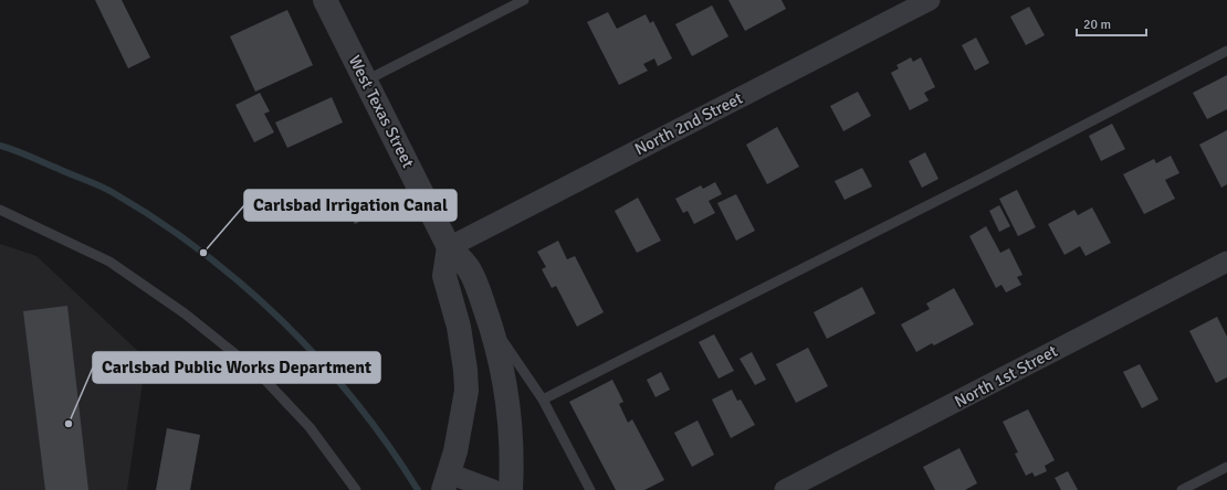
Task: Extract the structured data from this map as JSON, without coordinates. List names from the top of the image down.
{
  "streets": {
    "street": ["West Texas Street", "North 2nd Street", "North 1st Street"]
  },
  "crossings": [
    ["West Texas Street", "North 2nd Street"]
  ],
  "places": ["Carlsbad Irrigation Canal", "Carlsbad Public Works Department"],
  "scale_bar": "20 m"
}
